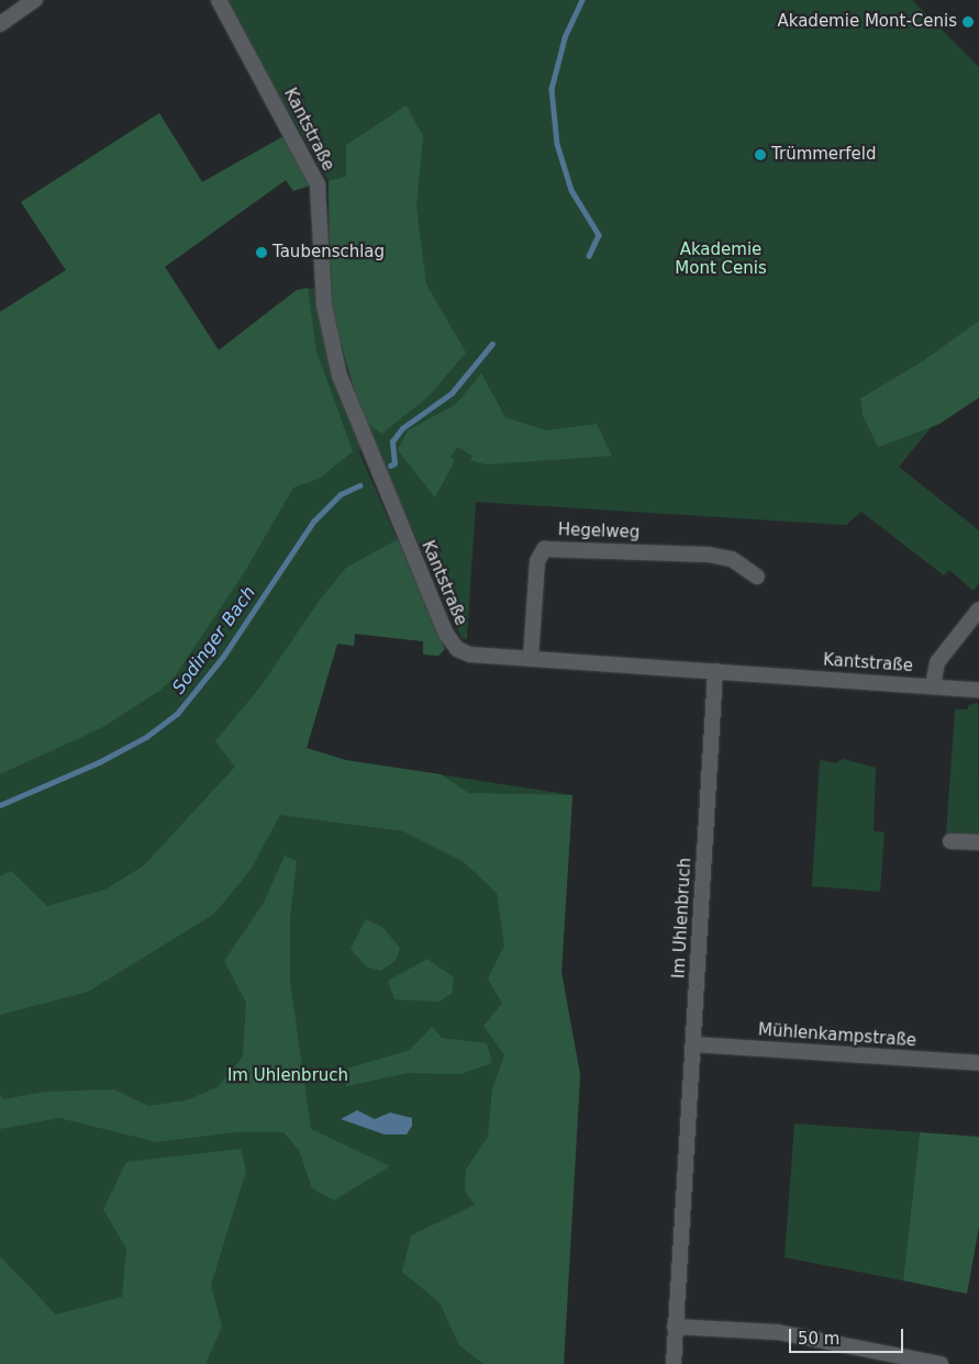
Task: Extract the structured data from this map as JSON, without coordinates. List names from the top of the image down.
{
  "streets": {
    "street": [
      "Kantstraße",
      "Hegelweg",
      "Im Uhlenbruch",
      "Mühlenkampstraße"
    ]
  },
  "crossings": [
    ["Kantstraße", "Hegelweg"],
    ["Kantstraße", "Im Uhlenbruch"],
    ["Im Uhlenbruch", "Mühlenkampstraße"]
  ],
  "water": ["Sodinger Bach"],
  "parks": ["Akademie Mont Cenis", "Im Uhlenbruch"],
  "places": ["Akademie Mont-Cenis", "Trümmerfeld", "Taubenschlag"],
  "scale_bar": "50 m"
}
